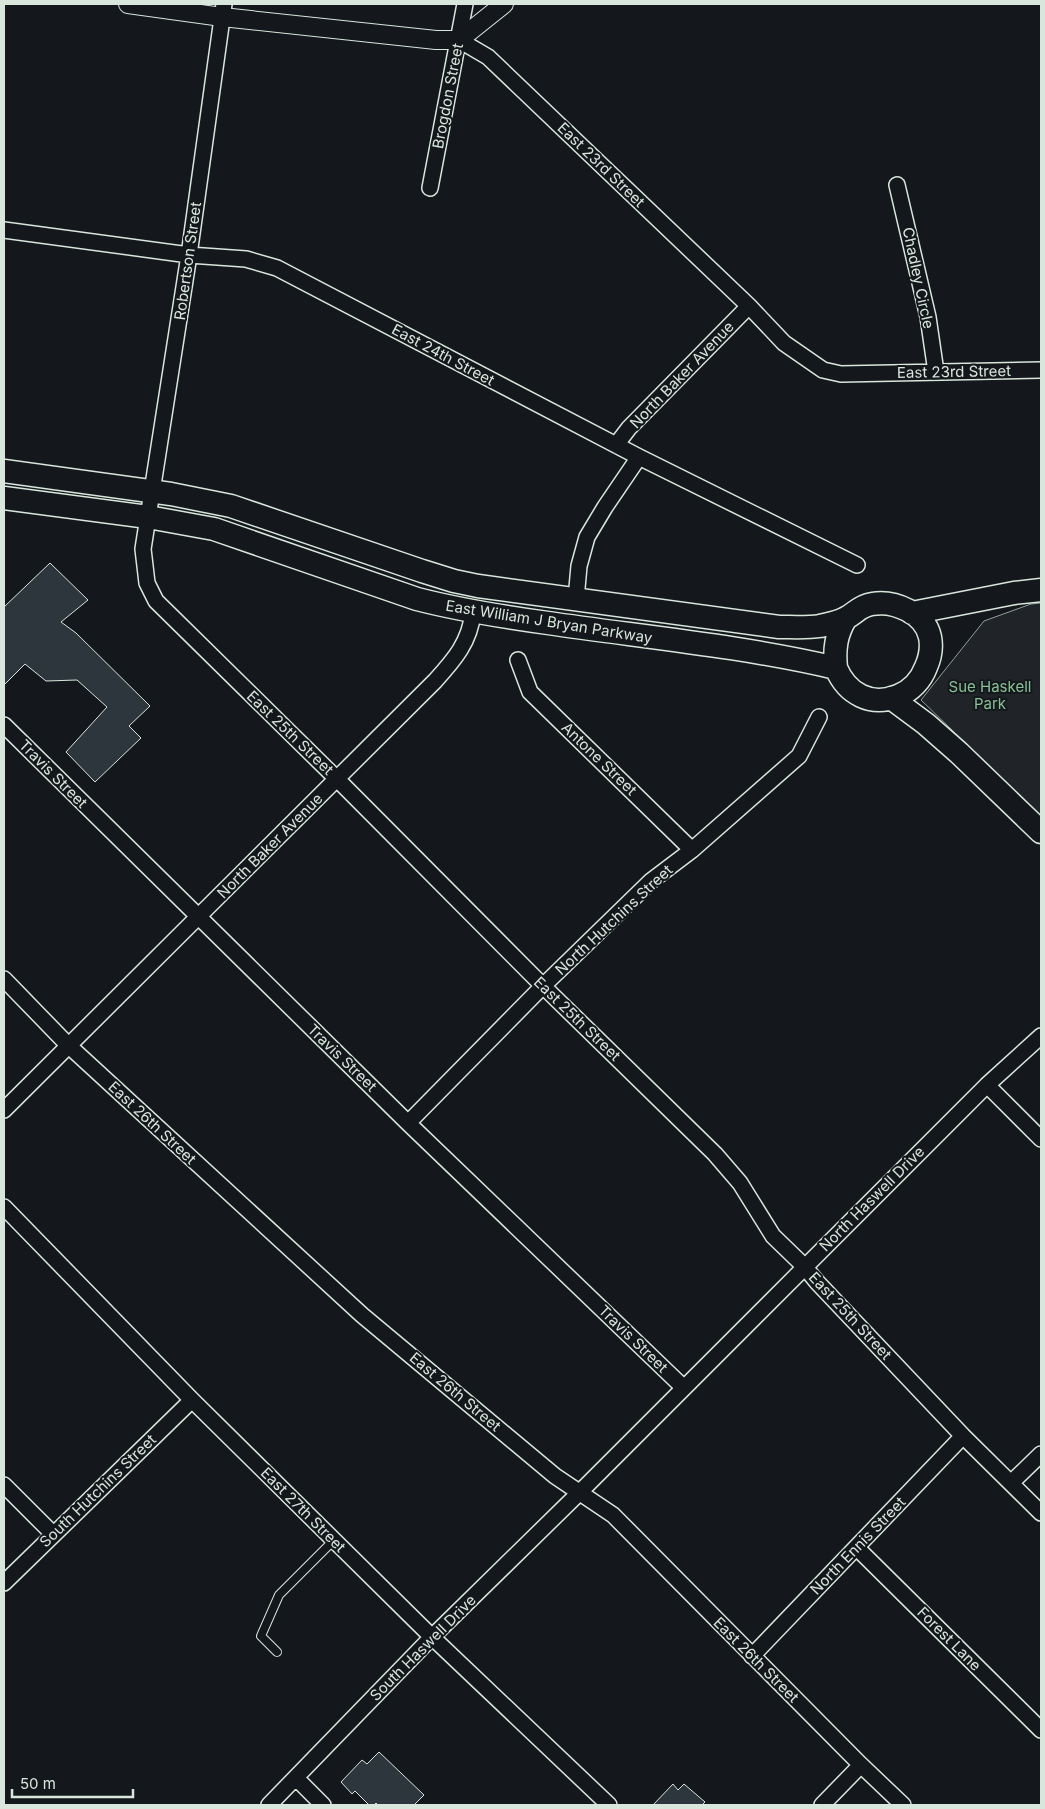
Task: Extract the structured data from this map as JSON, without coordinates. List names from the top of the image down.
{
  "streets": {
    "main road": ["East William J Bryan Parkway"],
    "street": [
      "Brogdon Street",
      "East 23rd Street",
      "Robertson Street",
      "Chadley Circle",
      "East 24th Street",
      "North Baker Avenue",
      "East 25th Street",
      "Antone Street",
      "Travis Street",
      "North Hutchins Street",
      "East 26th Street",
      "North Haswell Drive",
      "South Hutchins Street",
      "East 27th Street",
      "North Ennis Street",
      "Forest Lane",
      "South Haswell Drive"
    ]
  },
  "crossings": [
    ["Brogdon Street", "East 23rd Street"],
    ["East 23rd Street", "Robertson Street"],
    ["East 23rd Street", "Chadley Circle"],
    ["East 23rd Street", "North Baker Avenue"],
    ["Robertson Street", "East 24th Street"],
    ["Robertson Street", "East William J Bryan Parkway"],
    ["Robertson Street", "East 25th Street"],
    ["East 24th Street", "North Baker Avenue"],
    ["North Baker Avenue", "East William J Bryan Parkway"],
    ["North Baker Avenue", "East 25th Street"],
    ["North Baker Avenue", "Travis Street"],
    ["North Baker Avenue", "East 26th Street"],
    ["East William J Bryan Parkway", "East 25th Street"],
    ["East 25th Street", "North Hutchins Street"],
    ["East 25th Street", "North Haswell Drive"],
    ["East 25th Street", "North Ennis Street"],
    ["Antone Street", "North Hutchins Street"],
    ["Travis Street", "North Hutchins Street"],
    ["Travis Street", "North Haswell Drive"],
    ["East 26th Street", "North Haswell Drive"],
    ["East 26th Street", "North Ennis Street"],
    ["East 26th Street", "South Haswell Drive"],
    ["North Haswell Drive", "South Haswell Drive"],
    ["South Hutchins Street", "East 27th Street"],
    ["East 27th Street", "South Haswell Drive"],
    ["North Ennis Street", "Forest Lane"]
  ],
  "parks": ["Sue Haskell Park"],
  "scale_bar": "50 m"
}
